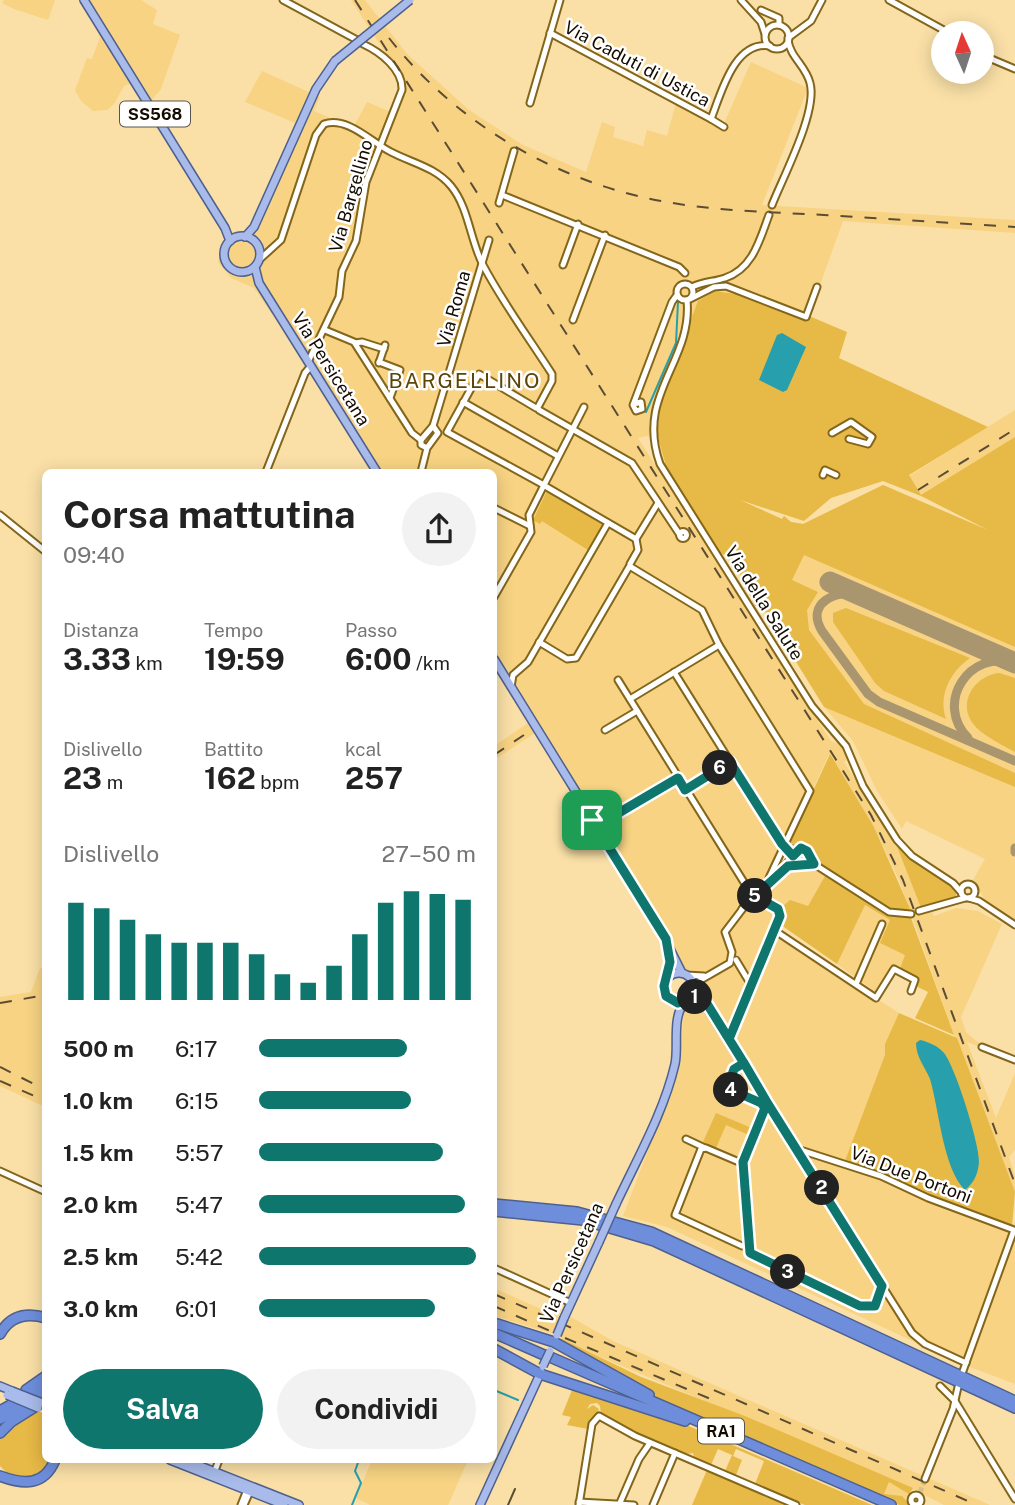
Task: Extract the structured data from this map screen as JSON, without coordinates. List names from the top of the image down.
{
  "streets": {
    "highway": ["RA1"],
    "main road": ["SS568", "Via Persicetana"],
    "street": [
      "Via Caduti di Ustica",
      "Via Bargellino",
      "Via Roma",
      "Via della Salute",
      "Via Due Portoni"
    ]
  },
  "crossings": [
    ["SS568", "Via Persicetana"],
    ["Via Bargellino", "Via Persicetana"],
    ["Via Persicetana", "RA1"]
  ],
  "districts": ["BARGELLINO"],
  "north": "top",
  "page": {
    "heading": ["Corsa mattutina", "09:40"],
    "stats": [
      ["Distanza", "3.33 km"],
      ["Tempo", "19:59"],
      ["Passo", "6:00 /km"],
      ["Dislivello", "23 m"],
      ["Battito", "162 bpm"],
      ["kcal", "257"]
    ],
    "pins": [
      "6",
      "5",
      "1",
      "4",
      "2",
      "3"
    ],
    "chart": ["Dislivello", "27–50 m"],
    "list": [
      {
        "name": "500 m",
        "note": "6:17"
      },
      {
        "name": "1.0 km",
        "note": "6:15"
      },
      {
        "name": "1.5 km",
        "note": "5:57"
      },
      {
        "name": "2.0 km",
        "note": "5:47"
      },
      {
        "name": "2.5 km",
        "note": "5:42"
      },
      {
        "name": "3.0 km",
        "note": "6:01"
      }
    ],
    "buttons": ["Salva", "Condividi"]
  }
}
